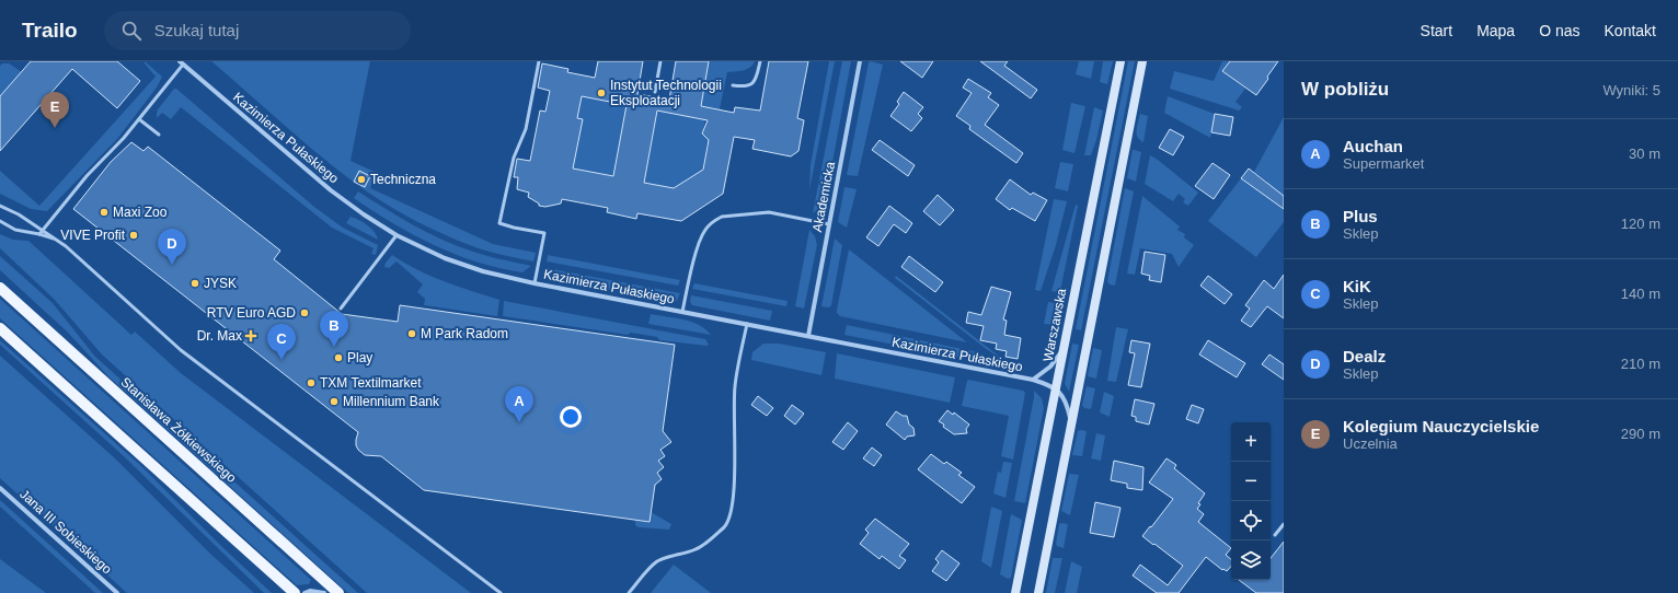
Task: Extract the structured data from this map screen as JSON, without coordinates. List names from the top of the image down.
{
  "streets": {
    "main road": ["Warszawska", "Stanisława Żółkiewskiego"],
    "street": ["Kazimierza Pułaskiego", "Akademicka", "Jana III Sobieskiego"]
  },
  "crossings": [
    ["Kazimierza Pułaskiego", "Akademicka"],
    ["Kazimierza Pułaskiego", "Warszawska"]
  ],
  "places": {
    "other": [
      "Instytut Technologii Eksploatacji",
      "Techniczna",
      "Maxi Zoo",
      "VIVE Profit",
      "JYSK",
      "RTV Euro AGD",
      "M Park Radom",
      "Play",
      "TXM Textilmarket",
      "Millennium Bank"
    ],
    "health": ["Dr. Max"]
  },
  "page": {
    "header": "Trailo",
    "search": "Szukaj tutaj",
    "nav": [
      "Start",
      "Mapa",
      "O nas",
      "Kontakt"
    ],
    "heading": ["W pobliżu", "Wyniki: 5"],
    "pins": [
      "E",
      "D",
      "B",
      "C",
      "A"
    ],
    "list": [
      {
        "mark": "A",
        "name": "Auchan",
        "note": "Supermarket",
        "value": "30 m"
      },
      {
        "mark": "B",
        "name": "Plus",
        "note": "Sklep",
        "value": "120 m"
      },
      {
        "mark": "C",
        "name": "KiK",
        "note": "Sklep",
        "value": "140 m"
      },
      {
        "mark": "D",
        "name": "Dealz",
        "note": "Sklep",
        "value": "210 m"
      },
      {
        "mark": "E",
        "name": "Kolegium Nauczycielskie",
        "note": "Uczelnia",
        "value": "290 m"
      }
    ],
    "map_buttons": ["+", "−"]
  }
}
